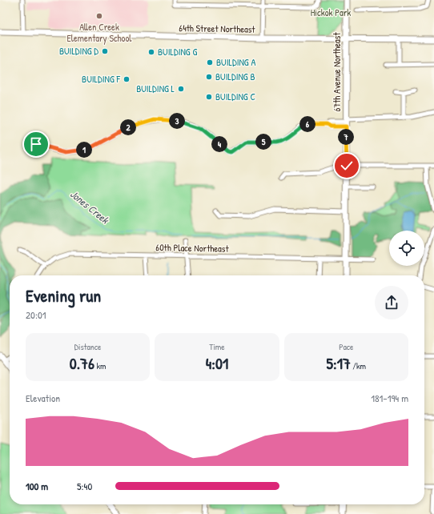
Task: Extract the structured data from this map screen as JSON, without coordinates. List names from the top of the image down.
{
  "streets": {
    "main road": ["64th Street Northeast", "67th Avenue Northeast"],
    "street": ["60th Place Northeast"]
  },
  "crossings": [
    ["64th Street Northeast", "67th Avenue Northeast"],
    ["67th Avenue Northeast", "60th Place Northeast"]
  ],
  "water": ["Jones Creek"],
  "parks": ["Hickok Park"],
  "places": [
    "Allen Creek Elementary School",
    "BUILDING D",
    "BUILDING G",
    "BUILDING A",
    "BUILDING B",
    "BUILDING F",
    "BUILDING L",
    "BUILDING C"
  ],
  "page": {
    "pins": [
      "3",
      "6",
      "2",
      "7",
      "5",
      "4",
      "1"
    ],
    "heading": ["Evening run", "20:01"],
    "stats": [
      ["Distance", "0.76 km"],
      ["Time", "4:01"],
      ["Pace", "5:17 /km"]
    ],
    "chart": ["Elevation", "181–194 m"],
    "list": [
      {
        "name": "100 m",
        "note": "5:40"
      }
    ]
  }
}
